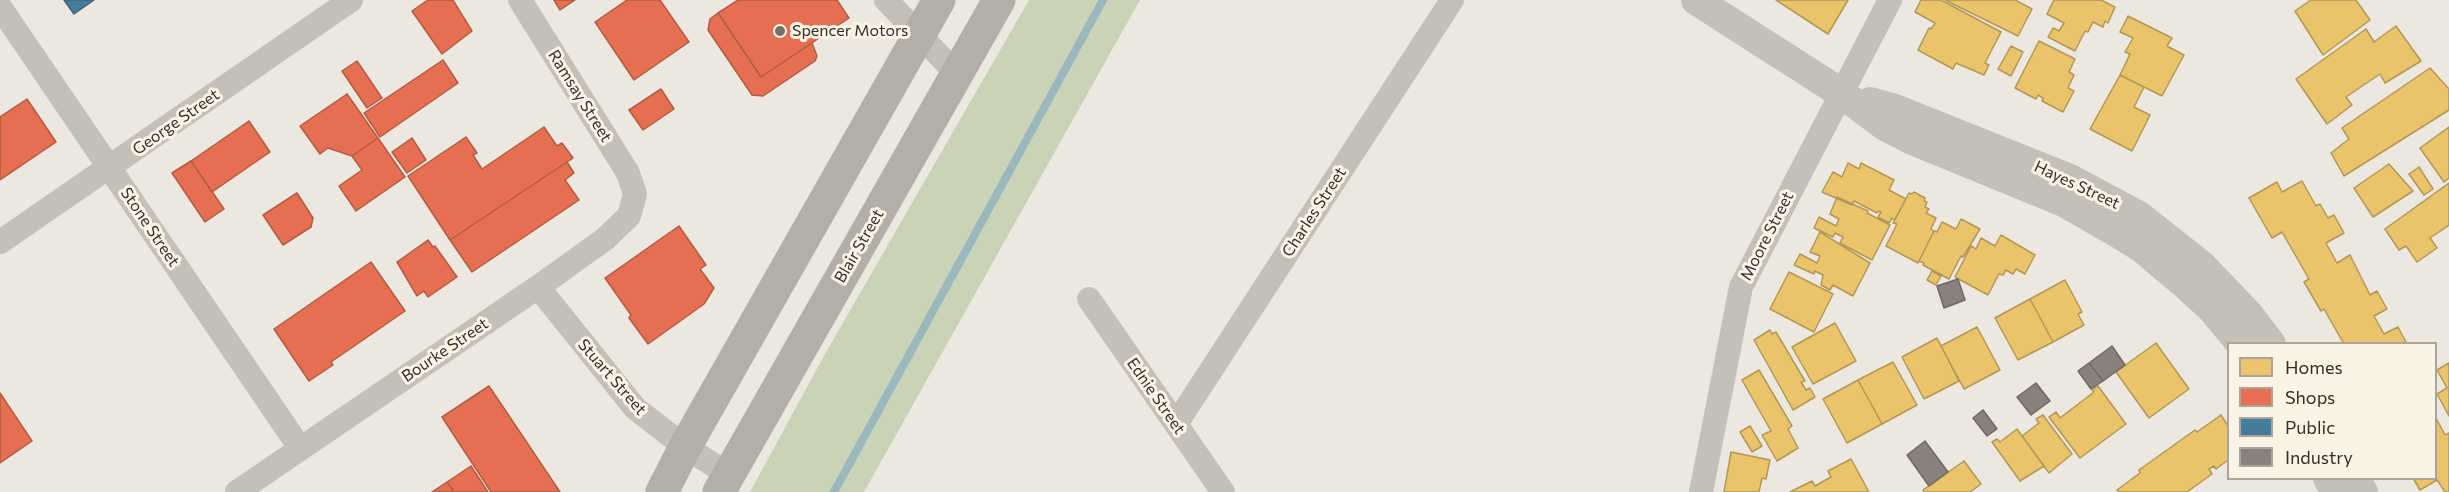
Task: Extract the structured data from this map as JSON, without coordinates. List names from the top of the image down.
{
  "streets": {
    "main road": ["Blair Street"],
    "street": [
      "Ramsay Street",
      "George Street",
      "Hayes Street",
      "Charles Street",
      "Stone Street",
      "Moore Street",
      "Bourke Street",
      "Stuart Street",
      "Ednie Street"
    ]
  },
  "crossings": [
    ["Ramsay Street", "Bourke Street"],
    ["George Street", "Stone Street"],
    ["Hayes Street", "Moore Street"],
    ["Charles Street", "Ednie Street"],
    ["Stone Street", "Bourke Street"],
    ["Blair Street", "Stuart Street"],
    ["Bourke Street", "Stuart Street"]
  ],
  "places": ["Spencer Motors"],
  "legend": [
    "Homes",
    "Shops",
    "Public",
    "Industry"
  ]
}
